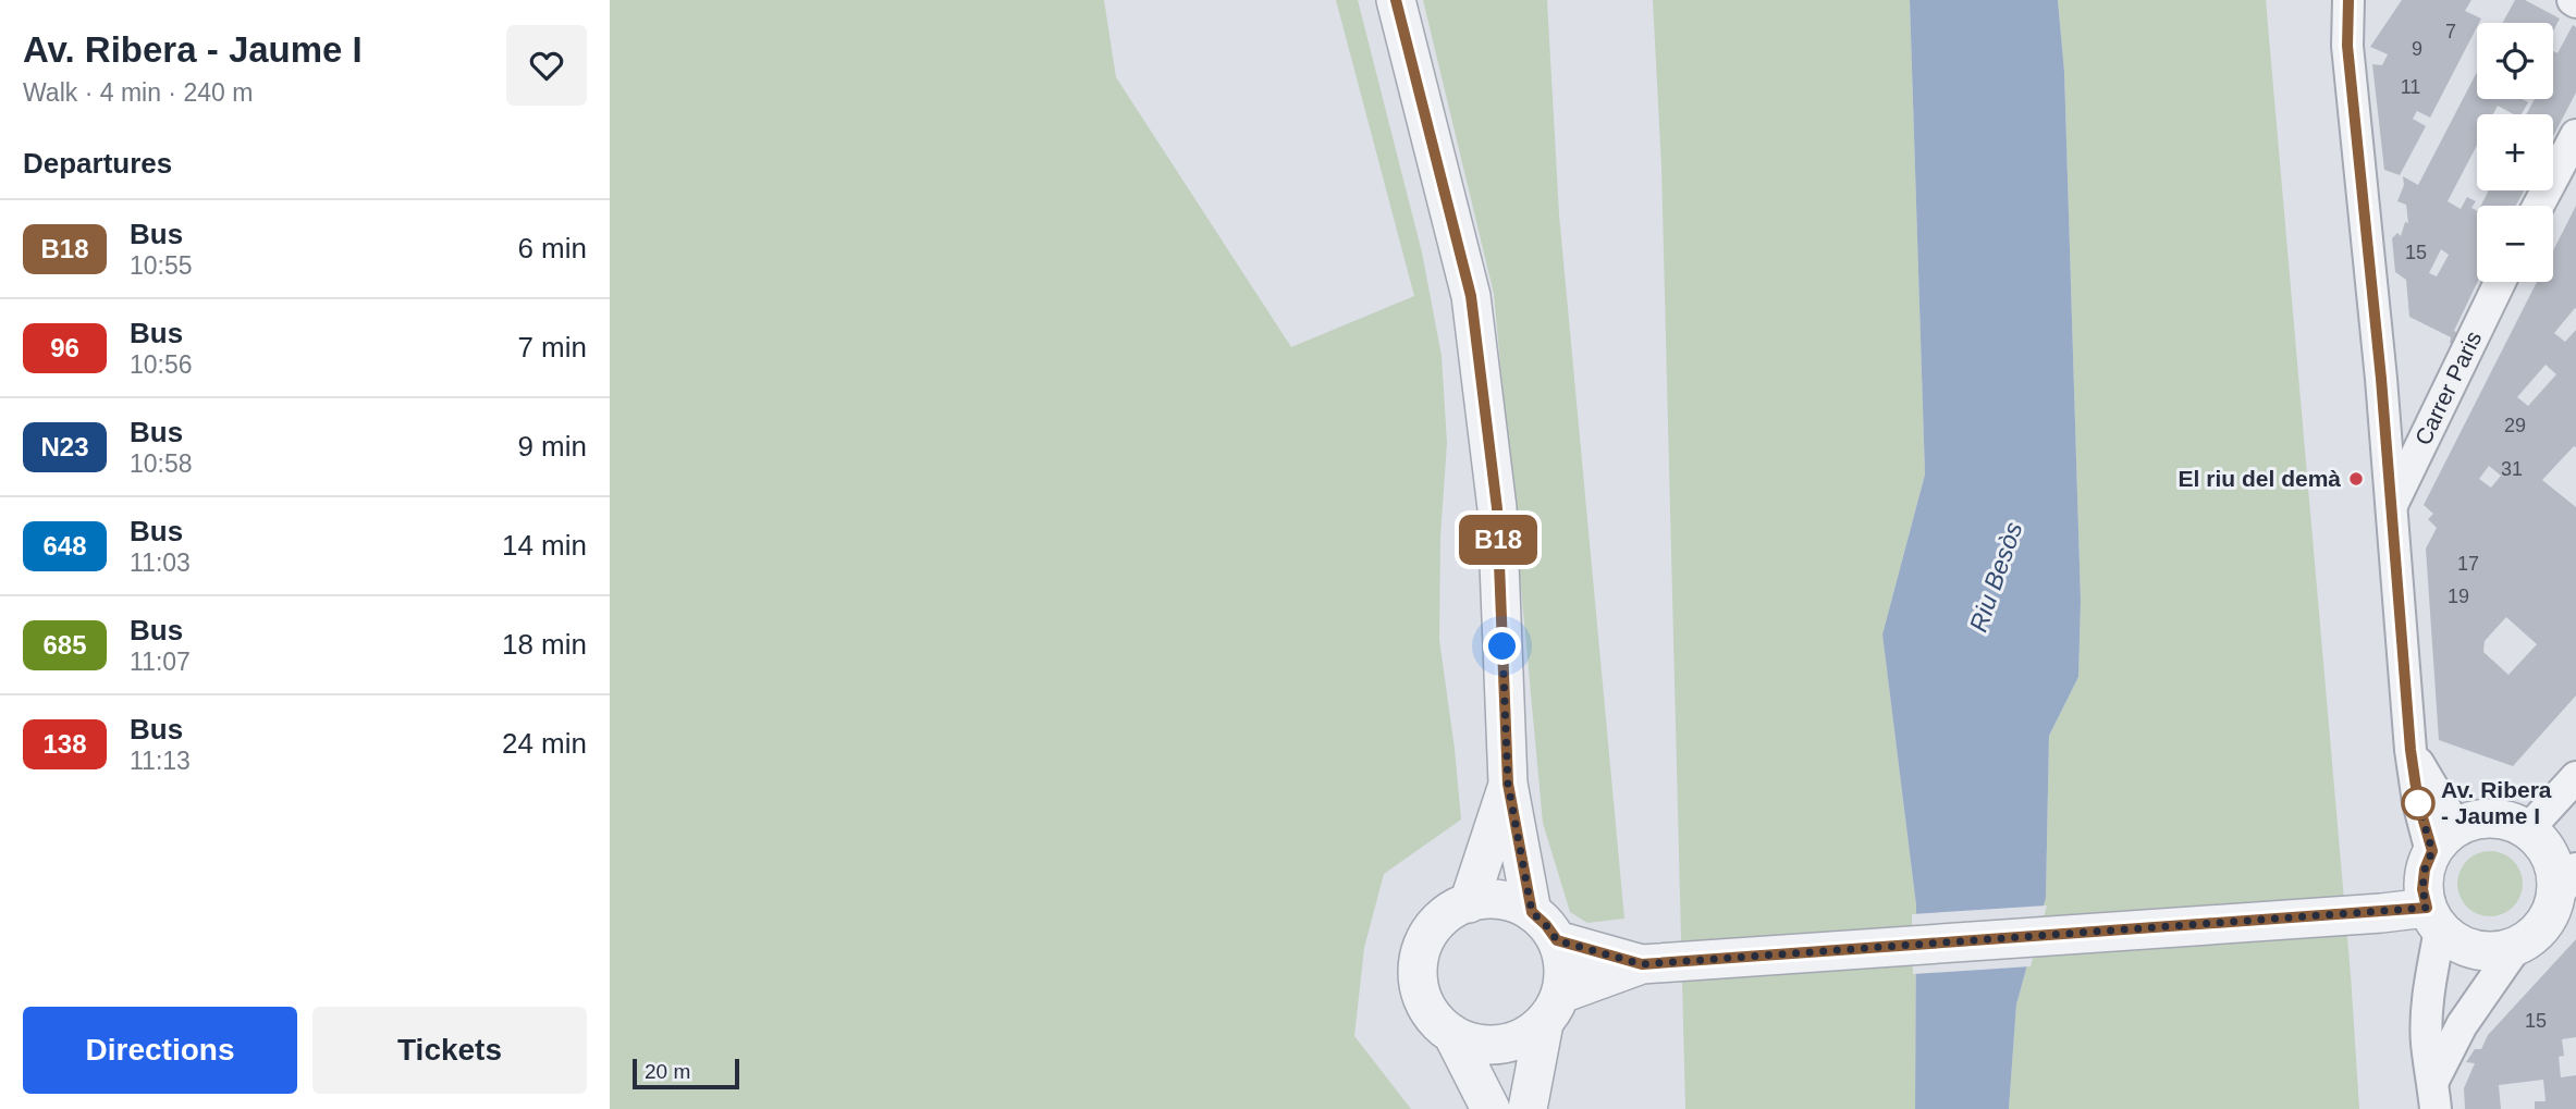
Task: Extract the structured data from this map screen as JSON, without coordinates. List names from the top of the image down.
{
  "streets": {
    "street": ["Carrer Paris"]
  },
  "water": ["Riu Besòs"],
  "places": ["El riu del demà", "Av. Ribera - Jaume I"],
  "lines": ["bus line B18"],
  "house_numbers": [
    "7",
    "9",
    "11",
    "15",
    "29",
    "31",
    "17",
    "19",
    "15"
  ],
  "scale_bar": "20 m",
  "page": {
    "heading": [
      ["Av. Ribera - Jaume I", "Walk · 4 min · 240 m"],
      "Departures"
    ],
    "on_map": "B18",
    "map_buttons": ["+", "−"],
    "list": [
      {
        "mark": "B18",
        "name": "Bus",
        "note": "10:55",
        "value": "6 min"
      },
      {
        "mark": "96",
        "name": "Bus",
        "note": "10:56",
        "value": "7 min"
      },
      {
        "mark": "N23",
        "name": "Bus",
        "note": "10:58",
        "value": "9 min"
      },
      {
        "mark": "648",
        "name": "Bus",
        "note": "11:03",
        "value": "14 min"
      },
      {
        "mark": "685",
        "name": "Bus",
        "note": "11:07",
        "value": "18 min"
      },
      {
        "mark": "138",
        "name": "Bus",
        "note": "11:13",
        "value": "24 min"
      }
    ],
    "buttons": ["Directions", "Tickets"],
    "scale": "20 m"
  }
}
